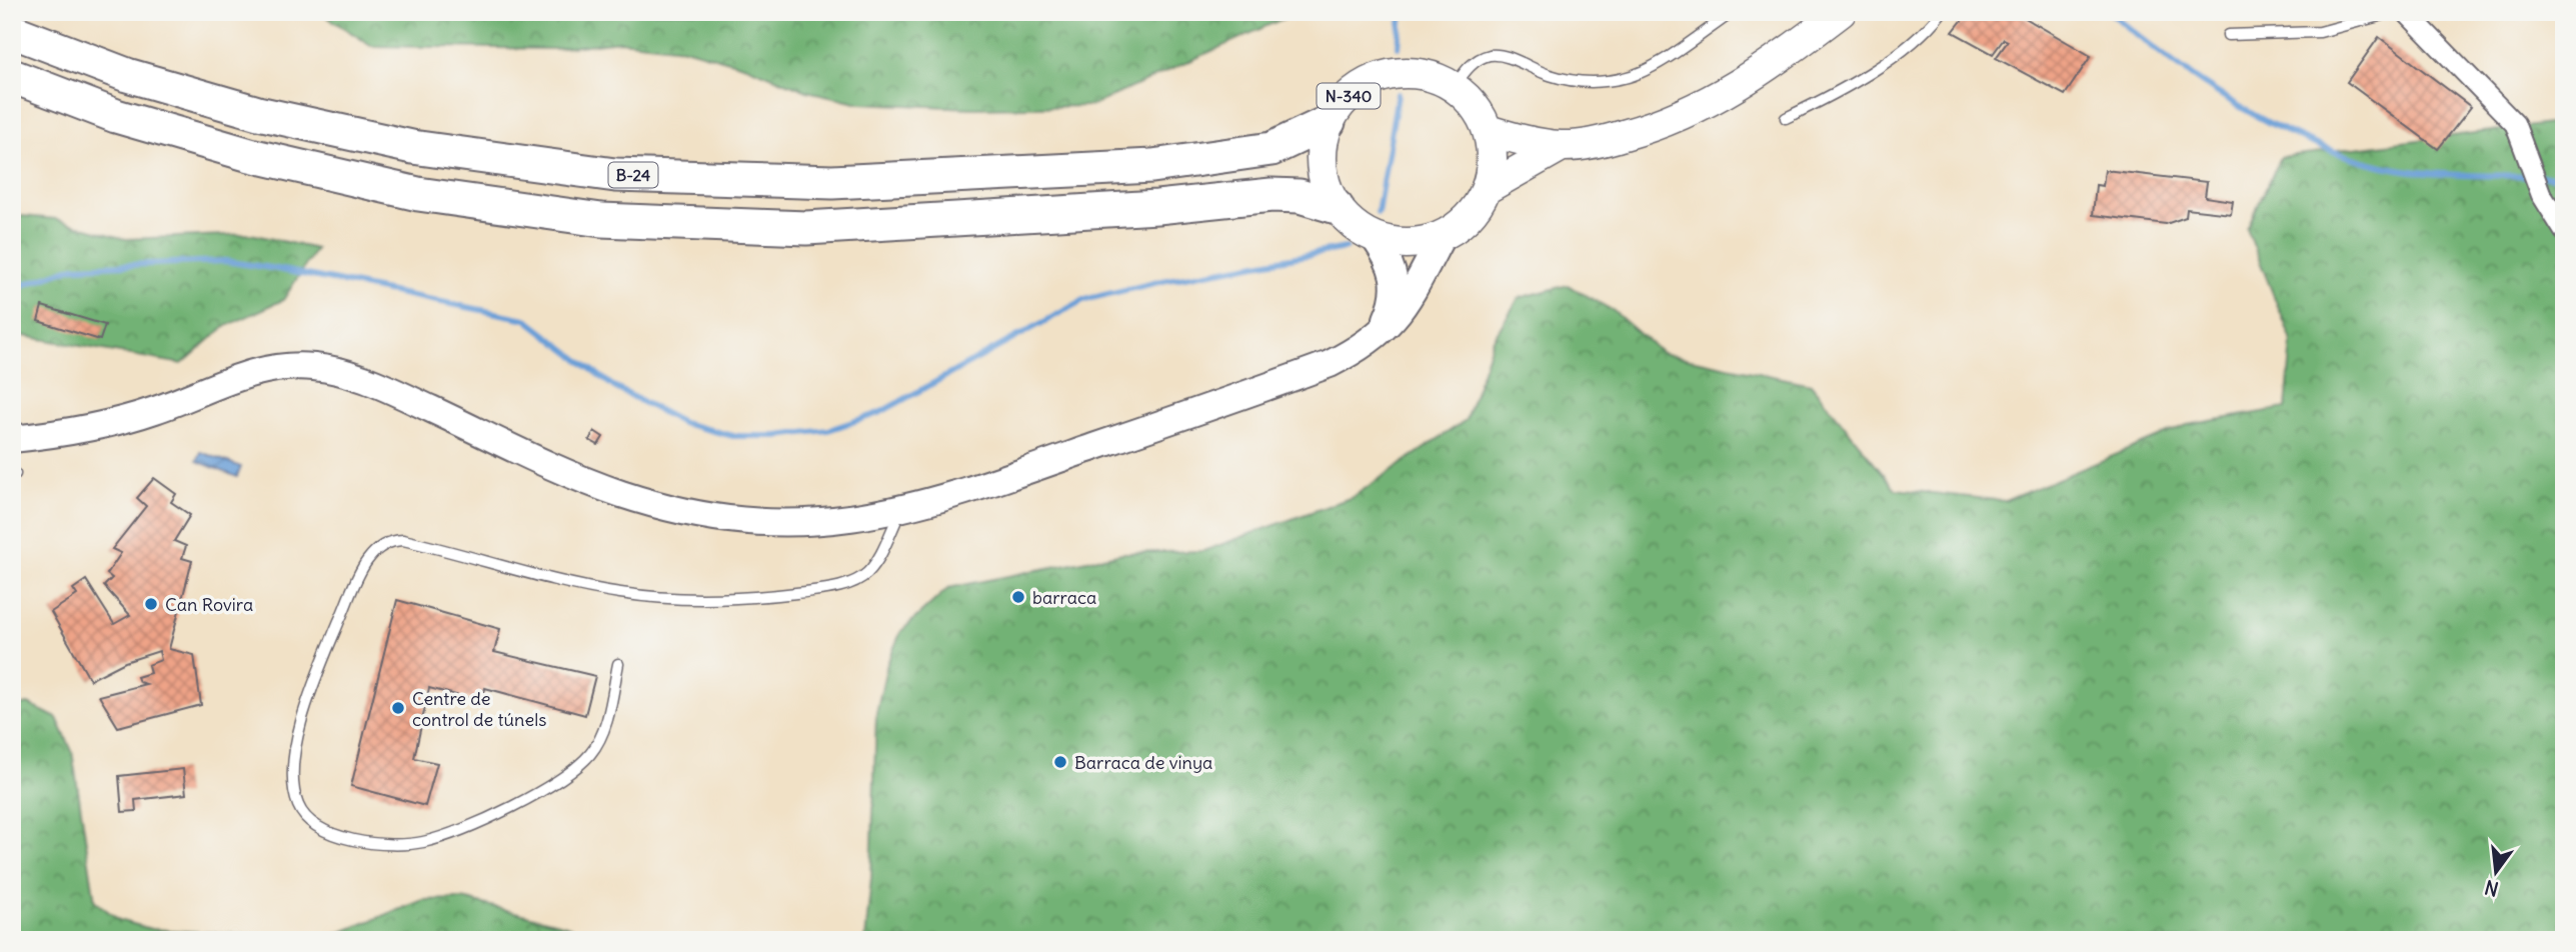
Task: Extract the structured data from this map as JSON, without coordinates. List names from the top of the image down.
{
  "streets": {
    "highway": ["B-24"],
    "main road": ["N-340"]
  },
  "crossings": [
    ["N-340", "B-24"]
  ],
  "places": [
    "barraca",
    "Can Rovira",
    "Centre de control de túnels",
    "Barraca de vinya"
  ],
  "north": "bottom"
}
